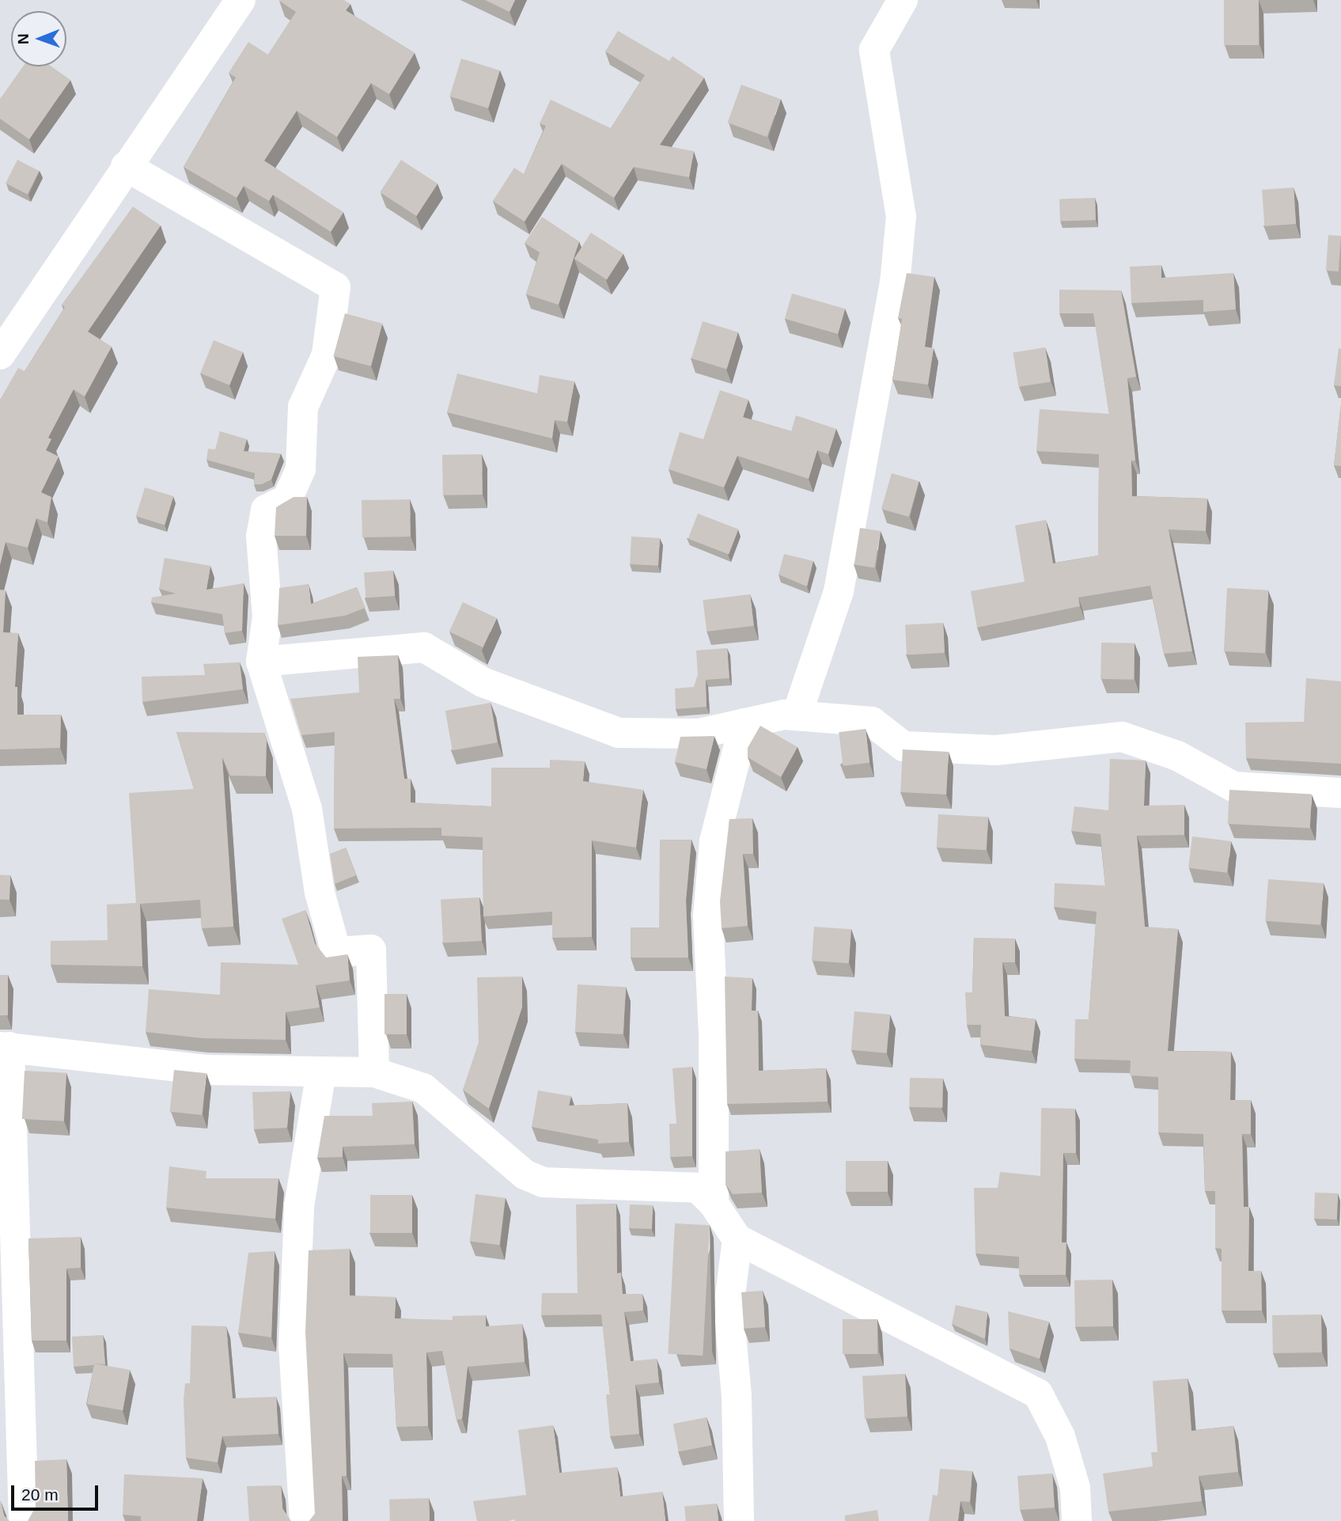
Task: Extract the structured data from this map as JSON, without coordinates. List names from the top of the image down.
{
  "scale_bar": "20 m",
  "north": "left"
}
